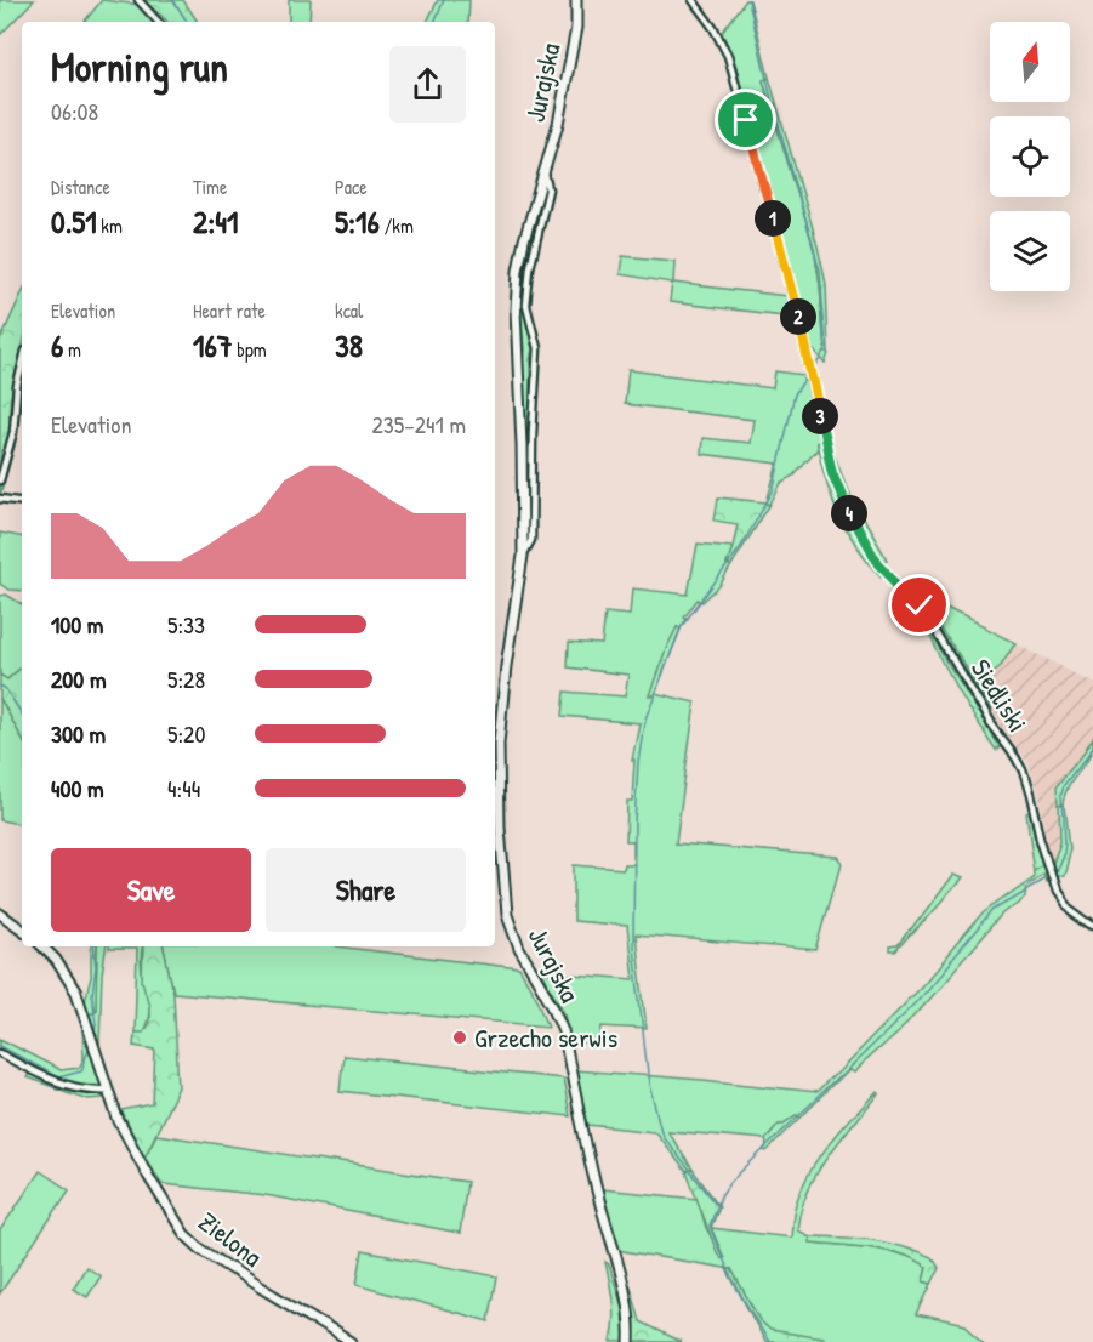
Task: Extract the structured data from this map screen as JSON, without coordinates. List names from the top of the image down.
{
  "streets": {
    "street": ["Jurajska", "Siedliski", "Zielona"]
  },
  "places": ["Grzecho serwis"],
  "north": "top",
  "page": {
    "heading": ["Morning run", "06:08"],
    "stats": [
      ["Distance", "0.51 km"],
      ["Time", "2:41"],
      ["Pace", "5:16 /km"],
      ["Elevation", "6 m"],
      ["Heart rate", "167 bpm"],
      ["kcal", "38"]
    ],
    "pins": [
      "1",
      "2",
      "3",
      "4"
    ],
    "chart": ["Elevation", "235–241 m"],
    "list": [
      {
        "name": "100 m",
        "note": "5:33"
      },
      {
        "name": "200 m",
        "note": "5:28"
      },
      {
        "name": "300 m",
        "note": "5:20"
      },
      {
        "name": "400 m",
        "note": "4:44"
      }
    ],
    "buttons": ["Save", "Share"]
  }
}
